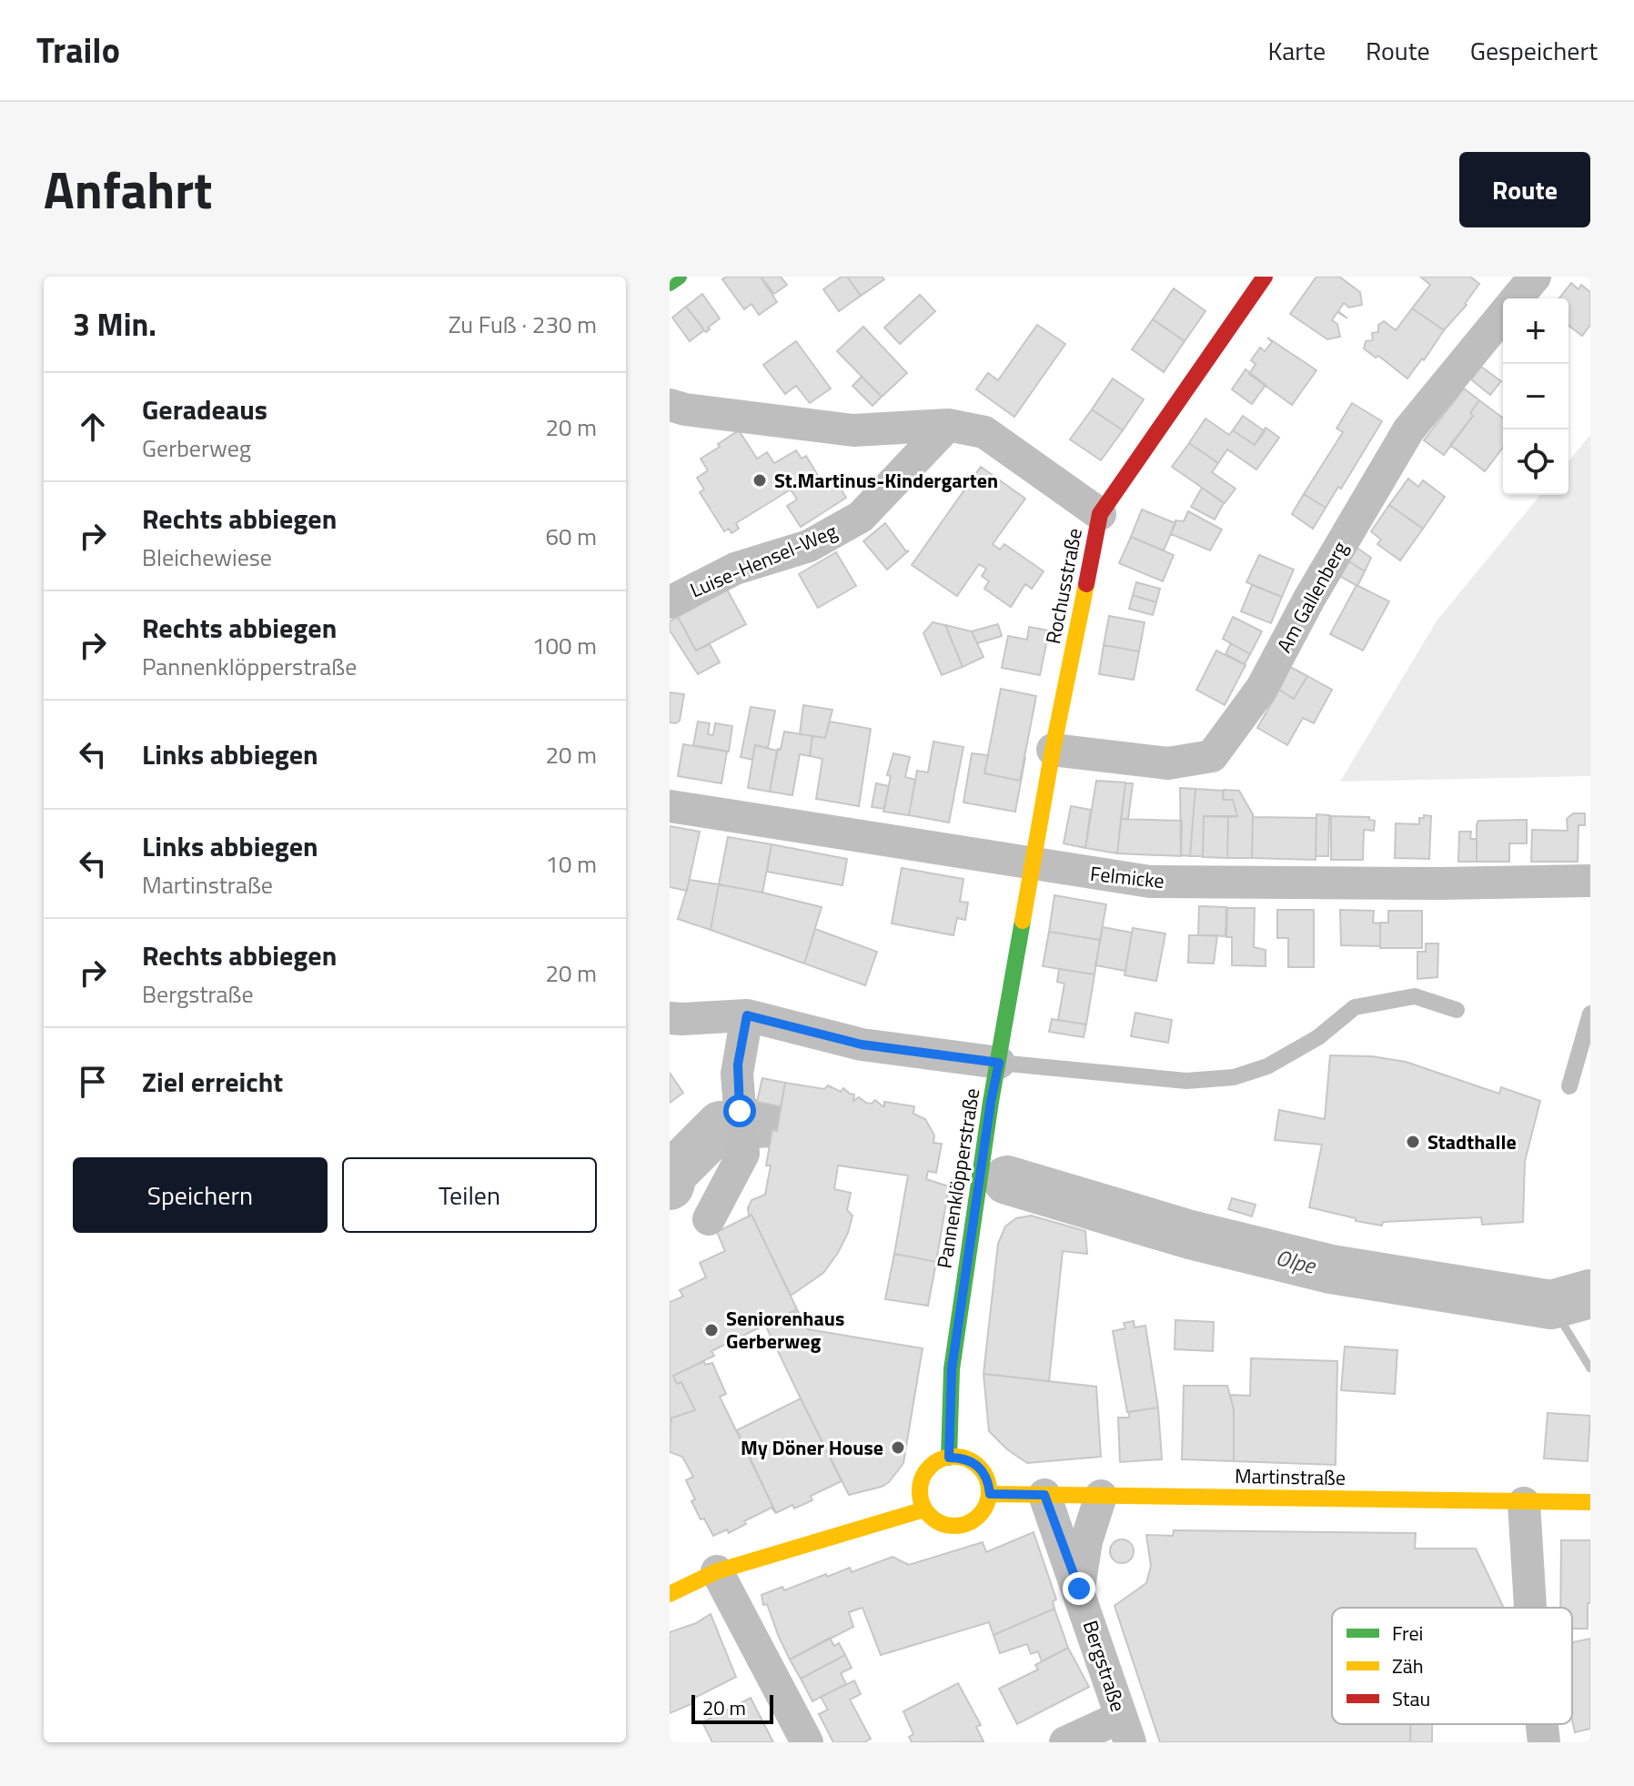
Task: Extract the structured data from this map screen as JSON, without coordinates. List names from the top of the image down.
{
  "streets": {
    "street": [
      "Luise-Hensel-Weg",
      "Rochusstraße",
      "Am Gallenberg",
      "Felmicke",
      "Pannenklöpperstraße",
      "Martinstraße",
      "Bergstraße"
    ]
  },
  "crossings": [
    ["Rochusstraße", "Am Gallenberg"],
    ["Rochusstraße", "Felmicke"],
    ["Rochusstraße", "Pannenklöpperstraße"],
    ["Felmicke", "Pannenklöpperstraße"],
    ["Pannenklöpperstraße", "Martinstraße"],
    ["Martinstraße", "Bergstraße"]
  ],
  "water": ["Olpe"],
  "places": [
    "St.Martinus-Kindergarten",
    "Stadthalle",
    "Seniorenhaus Gerberweg",
    "My Döner House"
  ],
  "legend": ["Frei", "Zäh", "Stau"],
  "scale_bar": "20 m",
  "page": {
    "header": "Trailo",
    "nav": ["Karte", "Route", "Gespeichert"],
    "title": "Anfahrt",
    "buttons": [
      "Route",
      ["Speichern", "Teilen"]
    ],
    "heading": ["3 Min.", "Zu Fuß · 230 m"],
    "map_buttons": ["+", "−"],
    "list": [
      ["Geradeaus", "Gerberweg", "20 m"],
      ["Rechts abbiegen", "Bleichewiese", "60 m"],
      ["Rechts abbiegen", "Pannenklöpperstraße", "100 m"],
      ["Links abbiegen", "20 m"],
      ["Links abbiegen", "Martinstraße", "10 m"],
      ["Rechts abbiegen", "Bergstraße", "20 m"],
      "Ziel erreicht"
    ],
    "scale": "20 m"
  }
}
